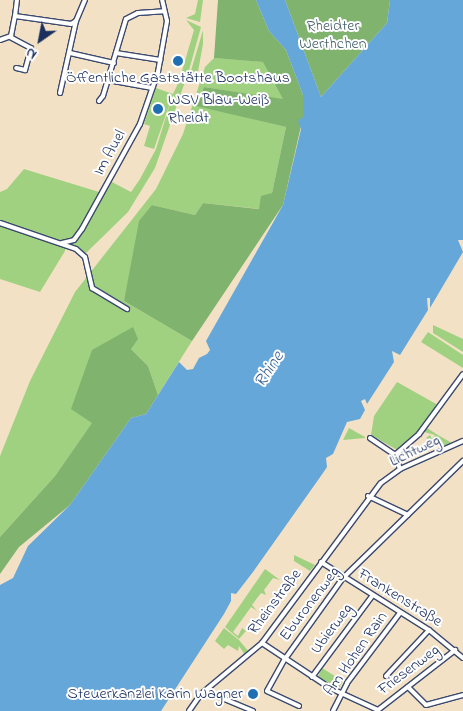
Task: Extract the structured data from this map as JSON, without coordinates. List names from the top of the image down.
{
  "streets": {
    "street": [
      "Im Auel",
      "Lichtweg",
      "Frankenstraße",
      "Rheinstraße",
      "Eburonenweg",
      "Ubierweg",
      "Am Hohen Rain",
      "Friesenweg"
    ]
  },
  "crossings": [
    ["Lichtweg", "Rheinstraße"],
    ["Frankenstraße", "Rheinstraße"],
    ["Frankenstraße", "Eburonenweg"],
    ["Frankenstraße", "Ubierweg"],
    ["Frankenstraße", "Am Hohen Rain"],
    ["Frankenstraße", "Friesenweg"]
  ],
  "water": ["Rhine"],
  "parks": ["Rheidter Werthchen"],
  "places": ["Öffentliche Gaststätte Bootshaus", "WSV Blau-Weiß Rheidt", "Steuerkanzlei Karin Wagner"],
  "north": "bottom left"
}
